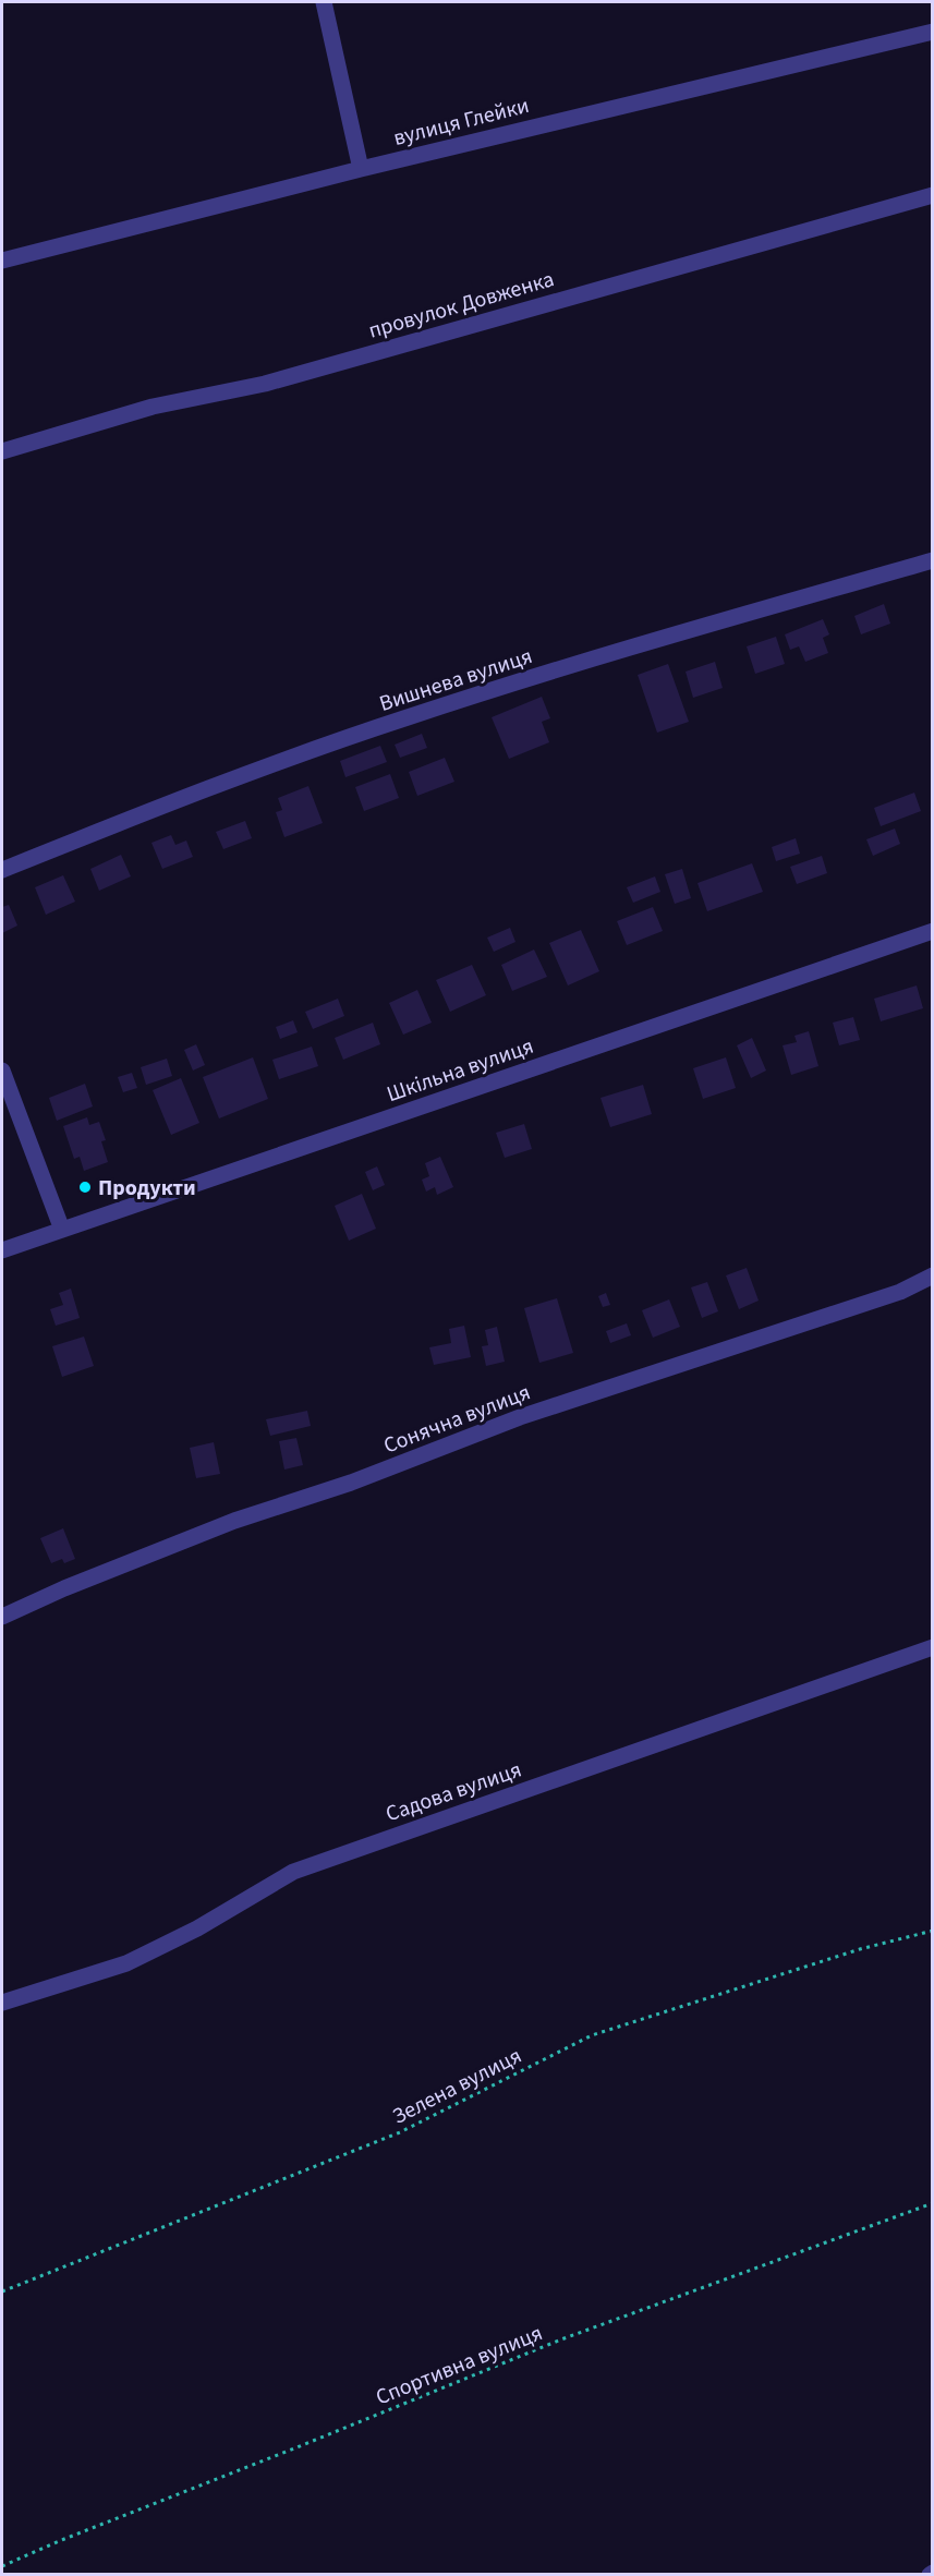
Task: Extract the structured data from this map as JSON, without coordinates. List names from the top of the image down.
{
  "streets": {
    "street": [
      "вулиця Глейки",
      "провулок Довженка",
      "Вишнева вулиця",
      "Шкільна вулиця",
      "Сонячна вулиця",
      "Садова вулиця"
    ],
    "path": ["Зелена вулиця", "Спортивна вулиця"]
  },
  "places": ["Продукти"]
}
